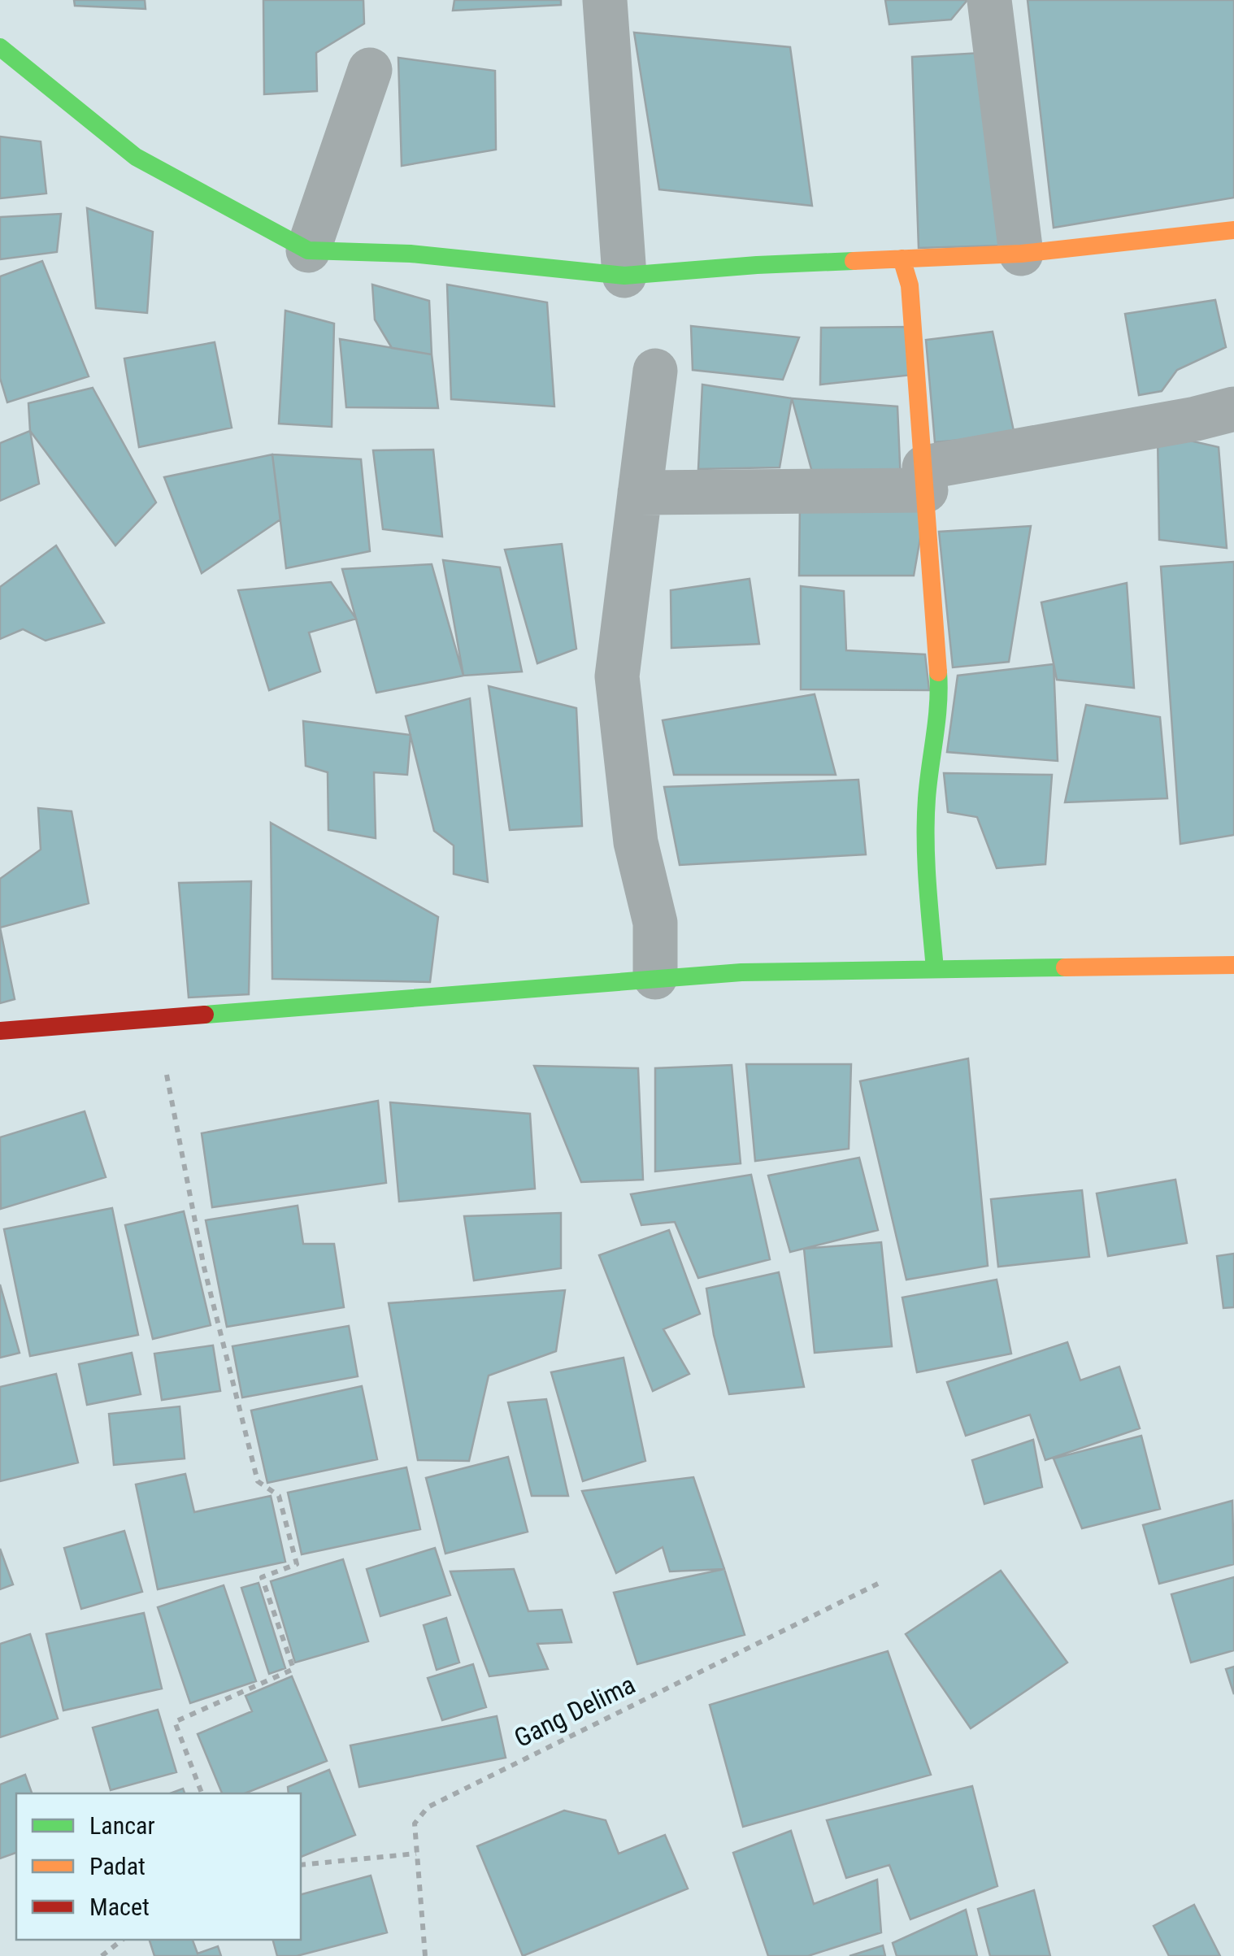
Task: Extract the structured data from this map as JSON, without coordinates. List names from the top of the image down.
{
  "streets": {
    "path": ["Gang Delima"]
  },
  "legend": ["Lancar", "Padat", "Macet"]
}
